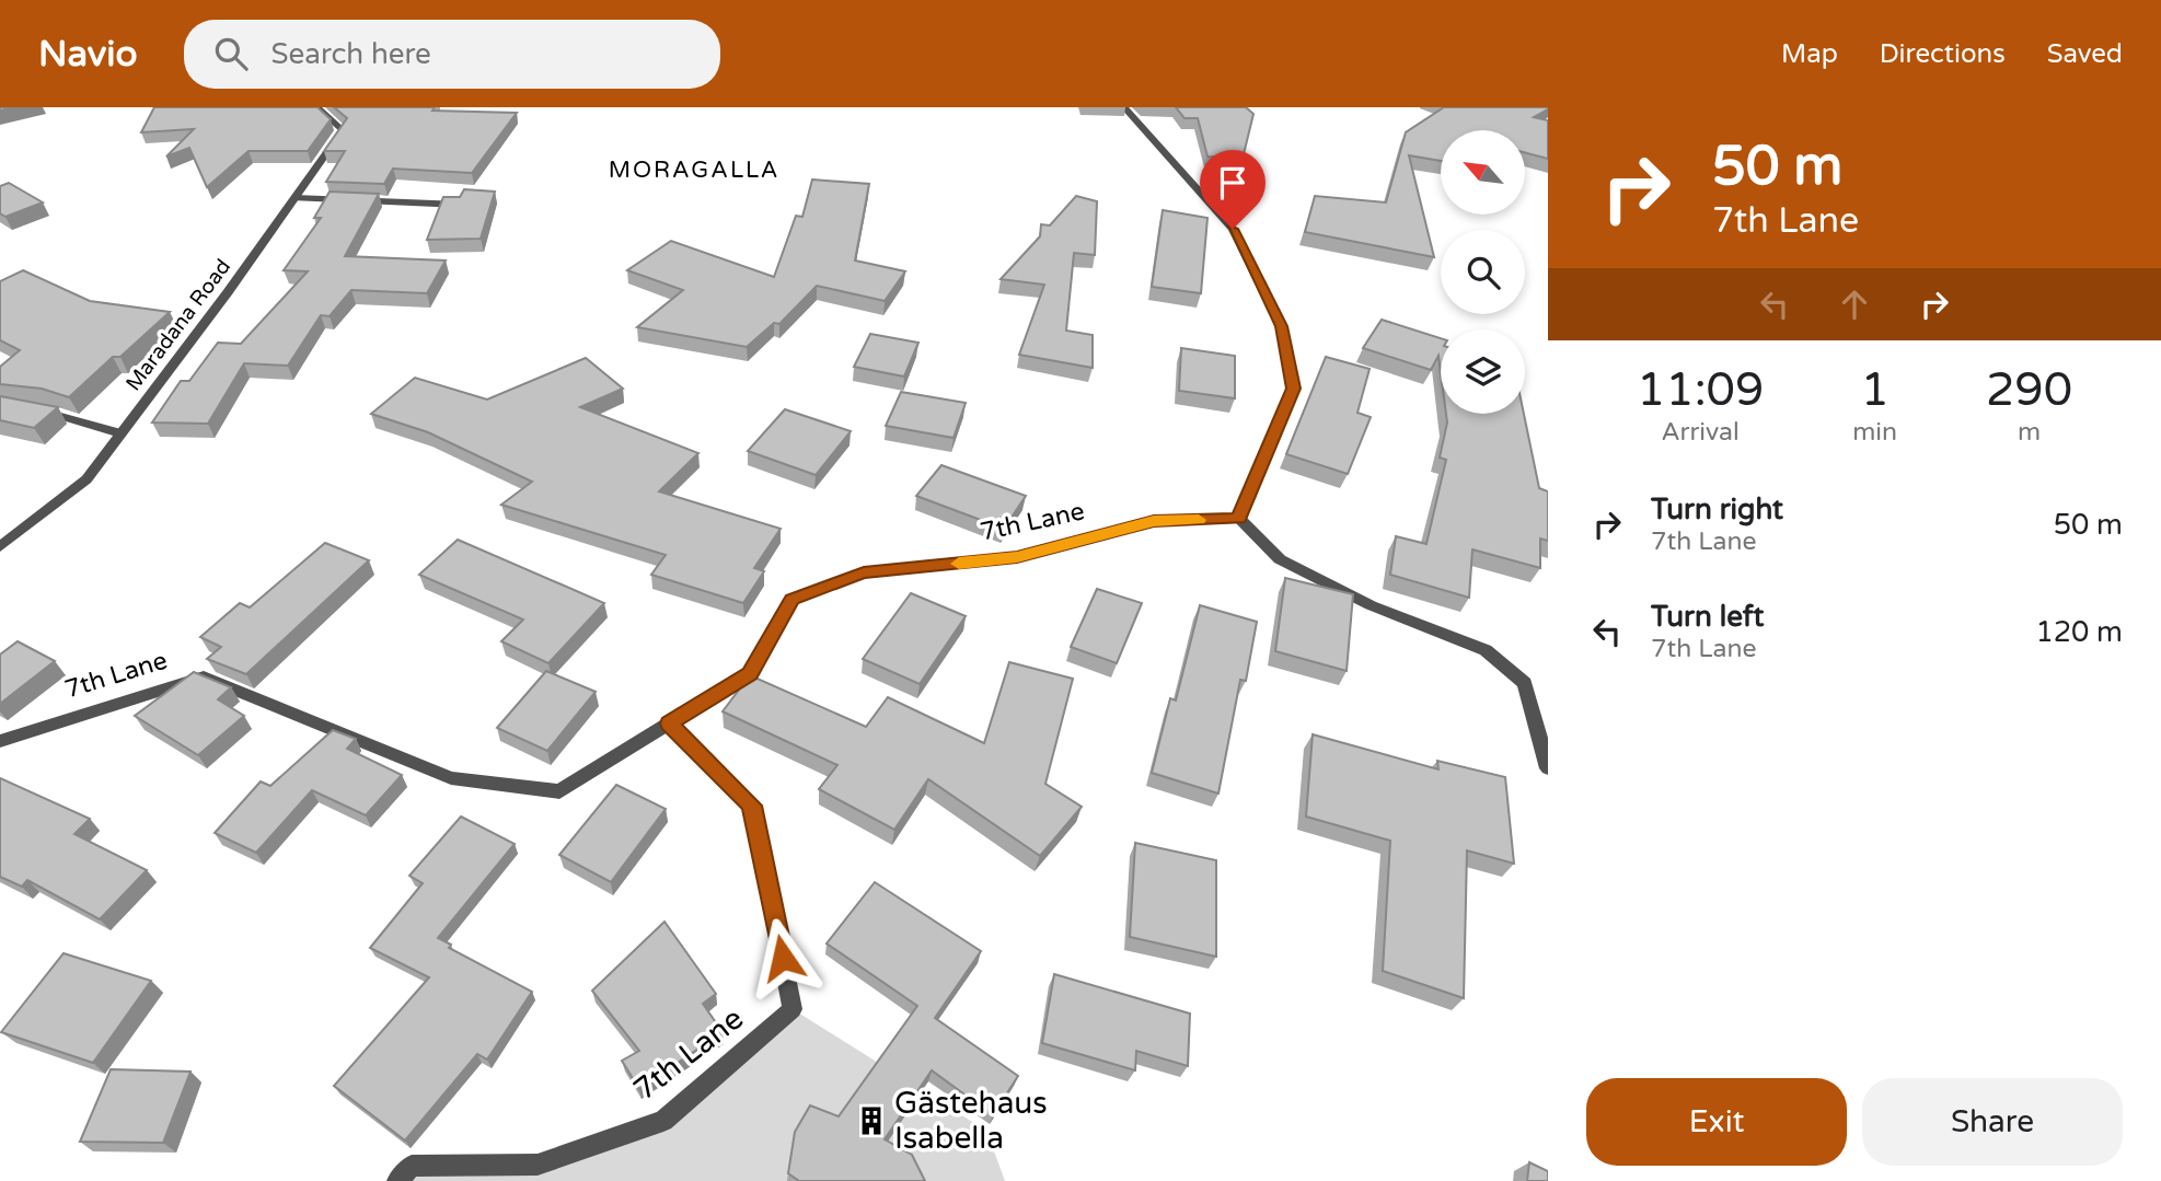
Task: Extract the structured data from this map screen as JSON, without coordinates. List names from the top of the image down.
{
  "streets": {
    "street": ["Maradana Road", "7th Lane"]
  },
  "districts": ["MORAGALLA"],
  "places": {
    "building": ["Gästehaus Isabella"]
  },
  "north": "top left",
  "page": {
    "header": "Navio",
    "search": "Search here",
    "nav": ["Map", "Directions", "Saved"],
    "turn": ["50 m", "7th Lane"],
    "eta": [
      "11:09",
      "Arrival",
      "1",
      "min",
      "290",
      "m"
    ],
    "list": [
      {
        "name": "Turn right",
        "note": "7th Lane",
        "value": "50 m"
      },
      {
        "name": "Turn left",
        "note": "7th Lane",
        "value": "120 m"
      }
    ],
    "buttons": ["Exit", "Share"]
  }
}
